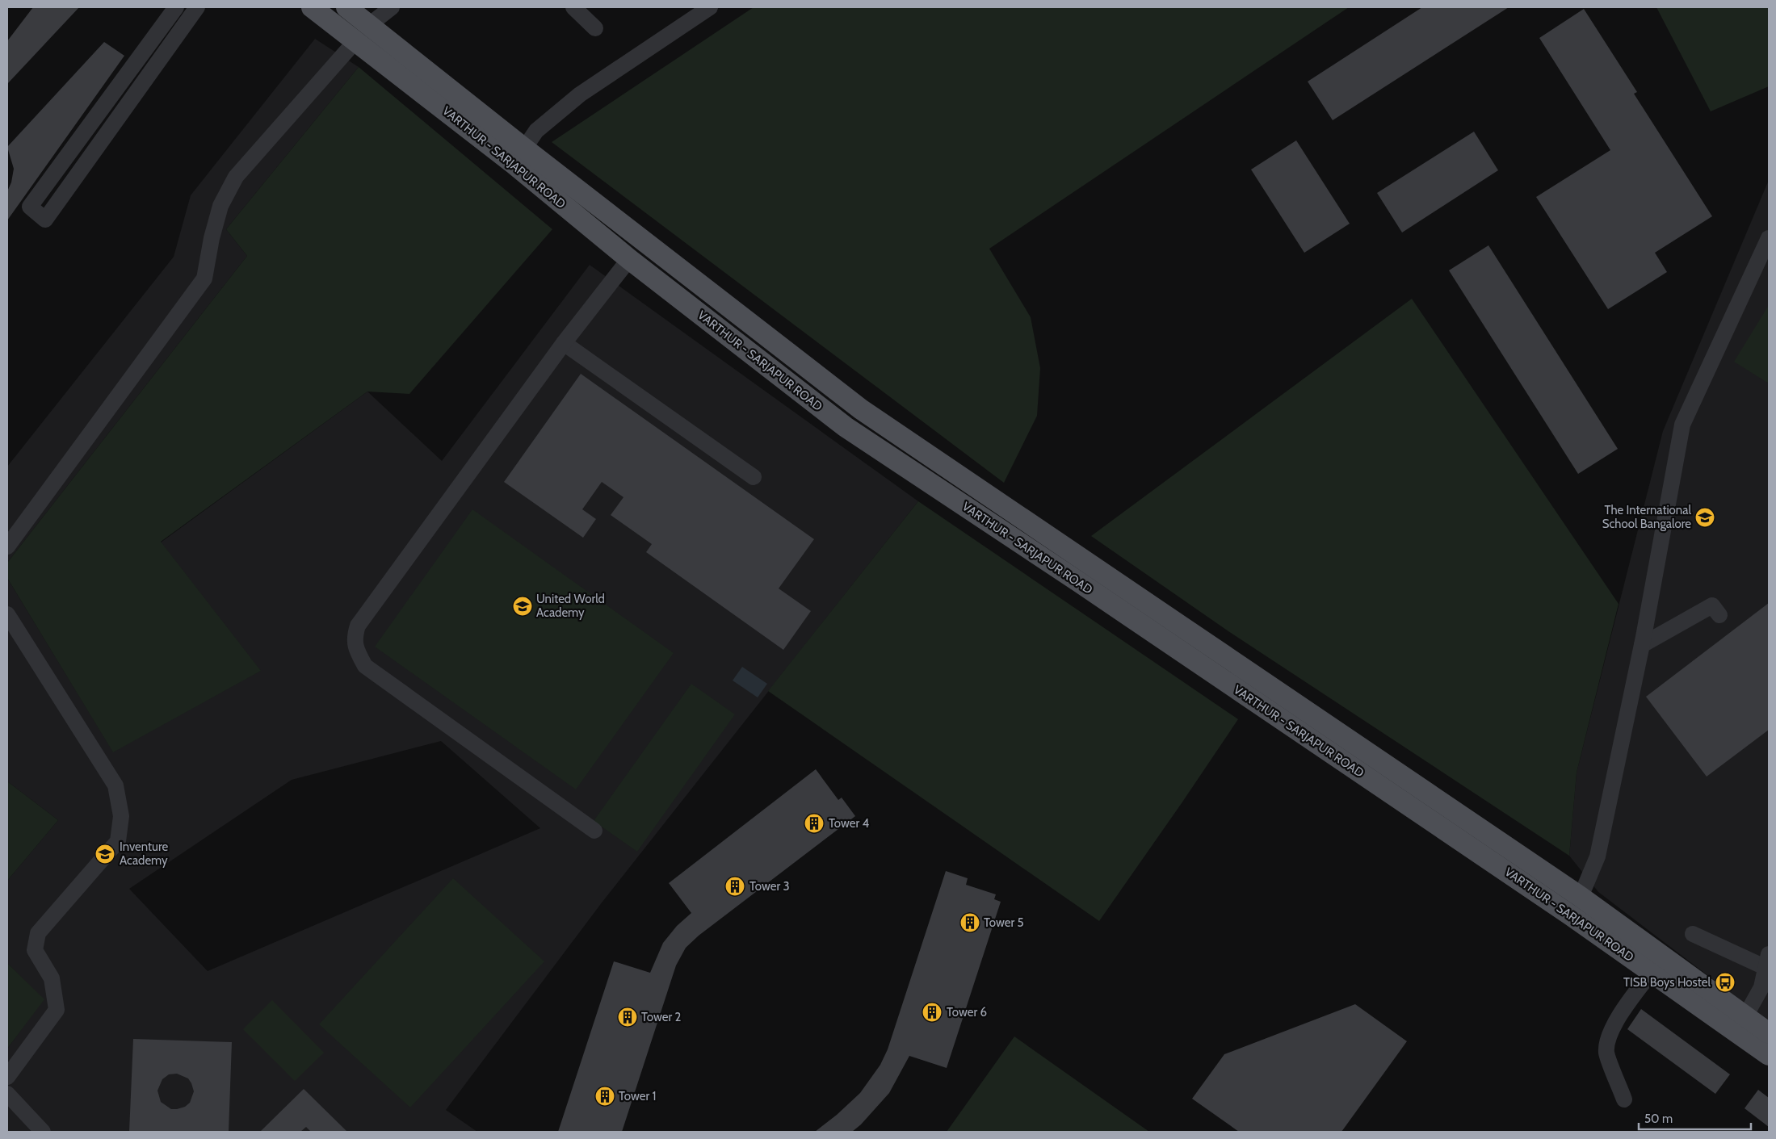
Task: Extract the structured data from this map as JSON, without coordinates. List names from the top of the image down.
{
  "streets": {
    "main road": ["VARTHUR - SARJAPUR ROAD"]
  },
  "places": {
    "school or university": ["The International School Bangalore", "United World Academy", "Inventure Academy"],
    "building": [
      "Tower 4",
      "Tower 3",
      "Tower 5",
      "Tower 6",
      "Tower 2",
      "Tower 1"
    ],
    "bus stop": ["TISB Boys Hostel"]
  },
  "scale_bar": "50 m"
}
